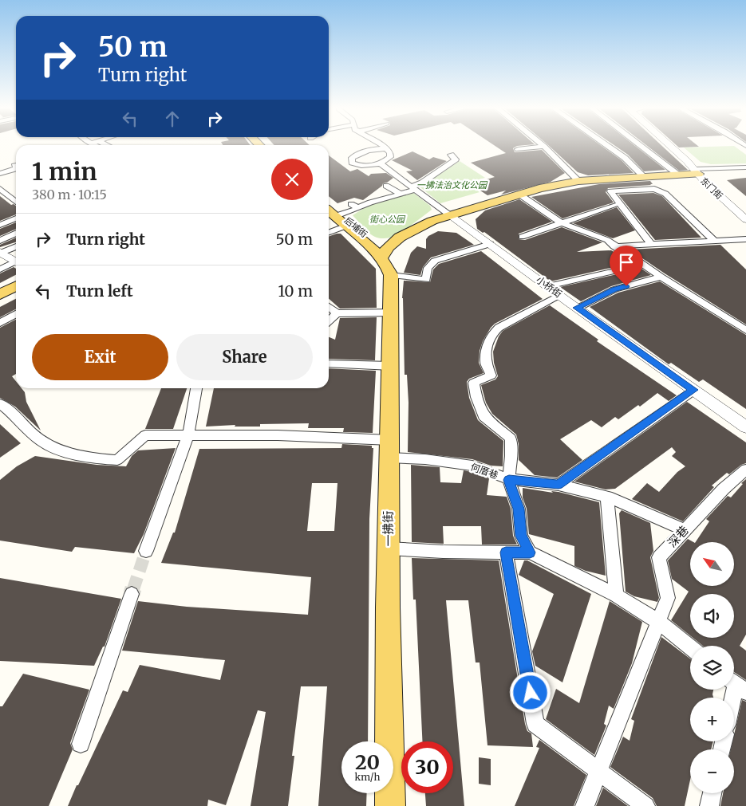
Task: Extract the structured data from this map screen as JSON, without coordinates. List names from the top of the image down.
{
  "streets": {
    "main road": ["后埔街", "一拂街"],
    "street": [
      "东门街",
      "小桥街",
      "何厝巷",
      "深巷"
    ]
  },
  "crossings": [
    ["后埔街", "一拂街"],
    ["何厝巷", "一拂街"],
    ["何厝巷", "深巷"]
  ],
  "parks": ["一拂法治文化公园", "街心公园"],
  "north": "top left",
  "page": {
    "turn": ["50 m", "Turn right"],
    "heading": ["1 min", "380 m · 10:15"],
    "list": [
      {
        "name": "Turn right",
        "value": "50 m"
      },
      {
        "name": "Turn left",
        "value": "10 m"
      }
    ],
    "buttons": ["Exit", "Share"],
    "map_buttons": ["+", "−"],
    "speed": "20 km/h",
    "limit": "30"
  }
}
